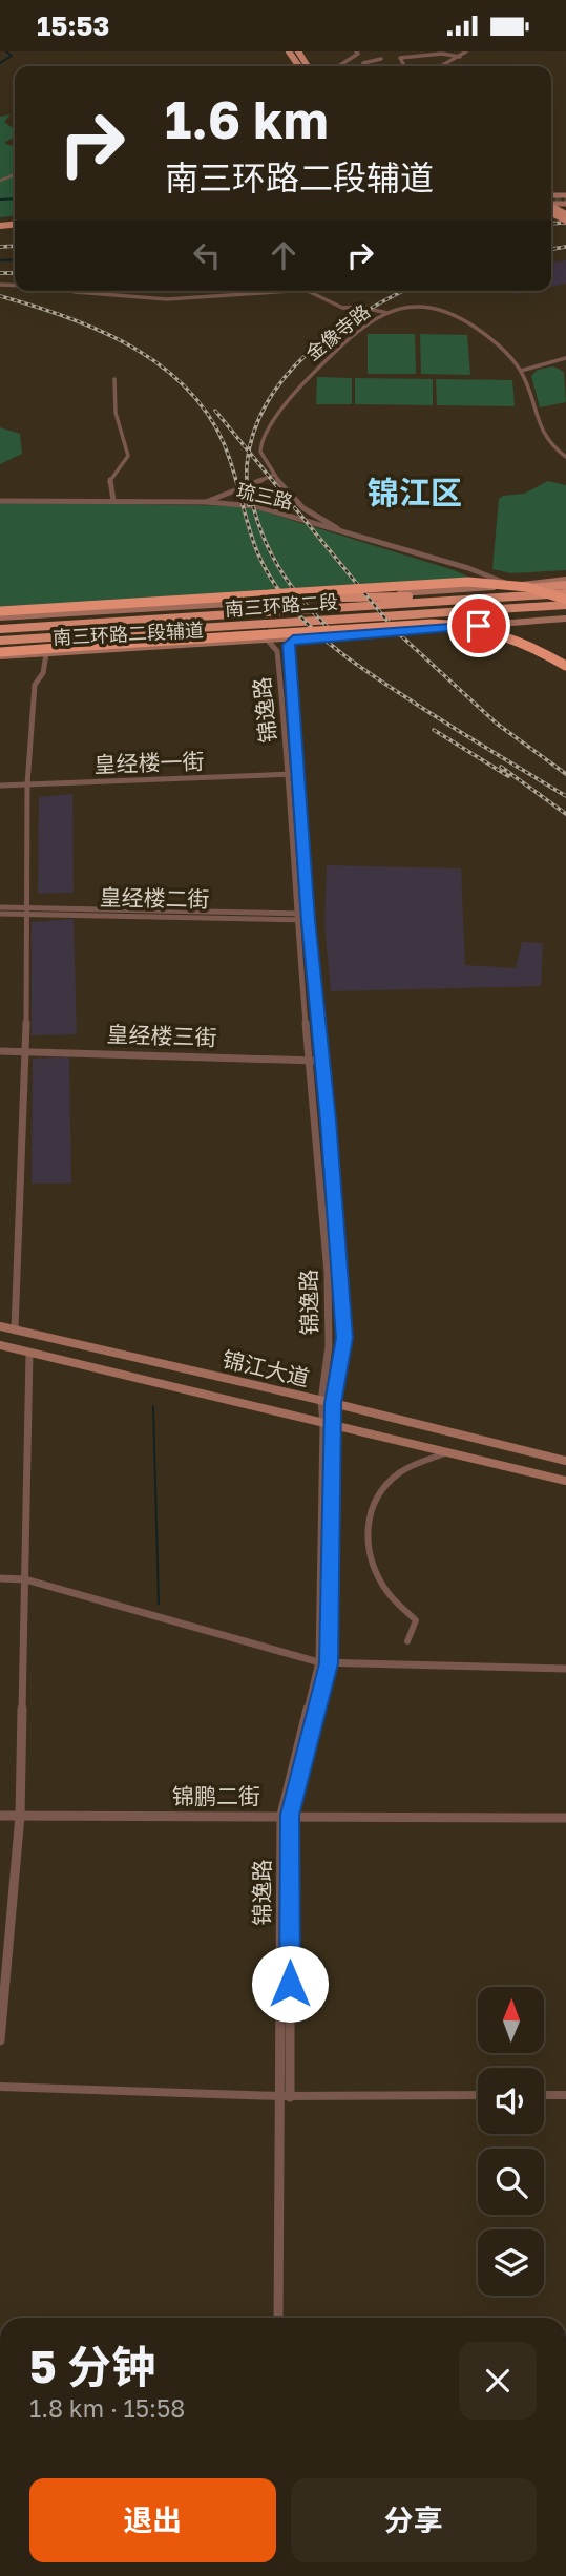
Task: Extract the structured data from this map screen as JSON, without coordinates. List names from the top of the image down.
{
  "streets": {
    "highway": ["南三环路二段"],
    "main road": ["南三环路二段辅道", "锦江大道"],
    "street": [
      "金像寺路",
      "琉三路",
      "锦逸路",
      "皇经楼一街",
      "皇经楼二街",
      "皇经楼三街",
      "锦鹏二街"
    ]
  },
  "crossings": [
    ["金像寺路", "琉三路"],
    ["琉三路", "南三环路二段辅道"],
    ["南三环路二段辅道", "锦逸路"],
    ["锦逸路", "皇经楼一街"],
    ["锦逸路", "皇经楼二街"],
    ["锦逸路", "皇经楼三街"],
    ["锦逸路", "锦江大道"],
    ["锦逸路", "锦鹏二街"]
  ],
  "districts": ["锦江区"],
  "north": "top",
  "page": {
    "status": "15:53",
    "turn": ["1.6 km", "南三环路二段辅道"],
    "heading": ["5 分钟", "1.8 km · 15:58"],
    "buttons": ["退出", "分享"]
  }
}
